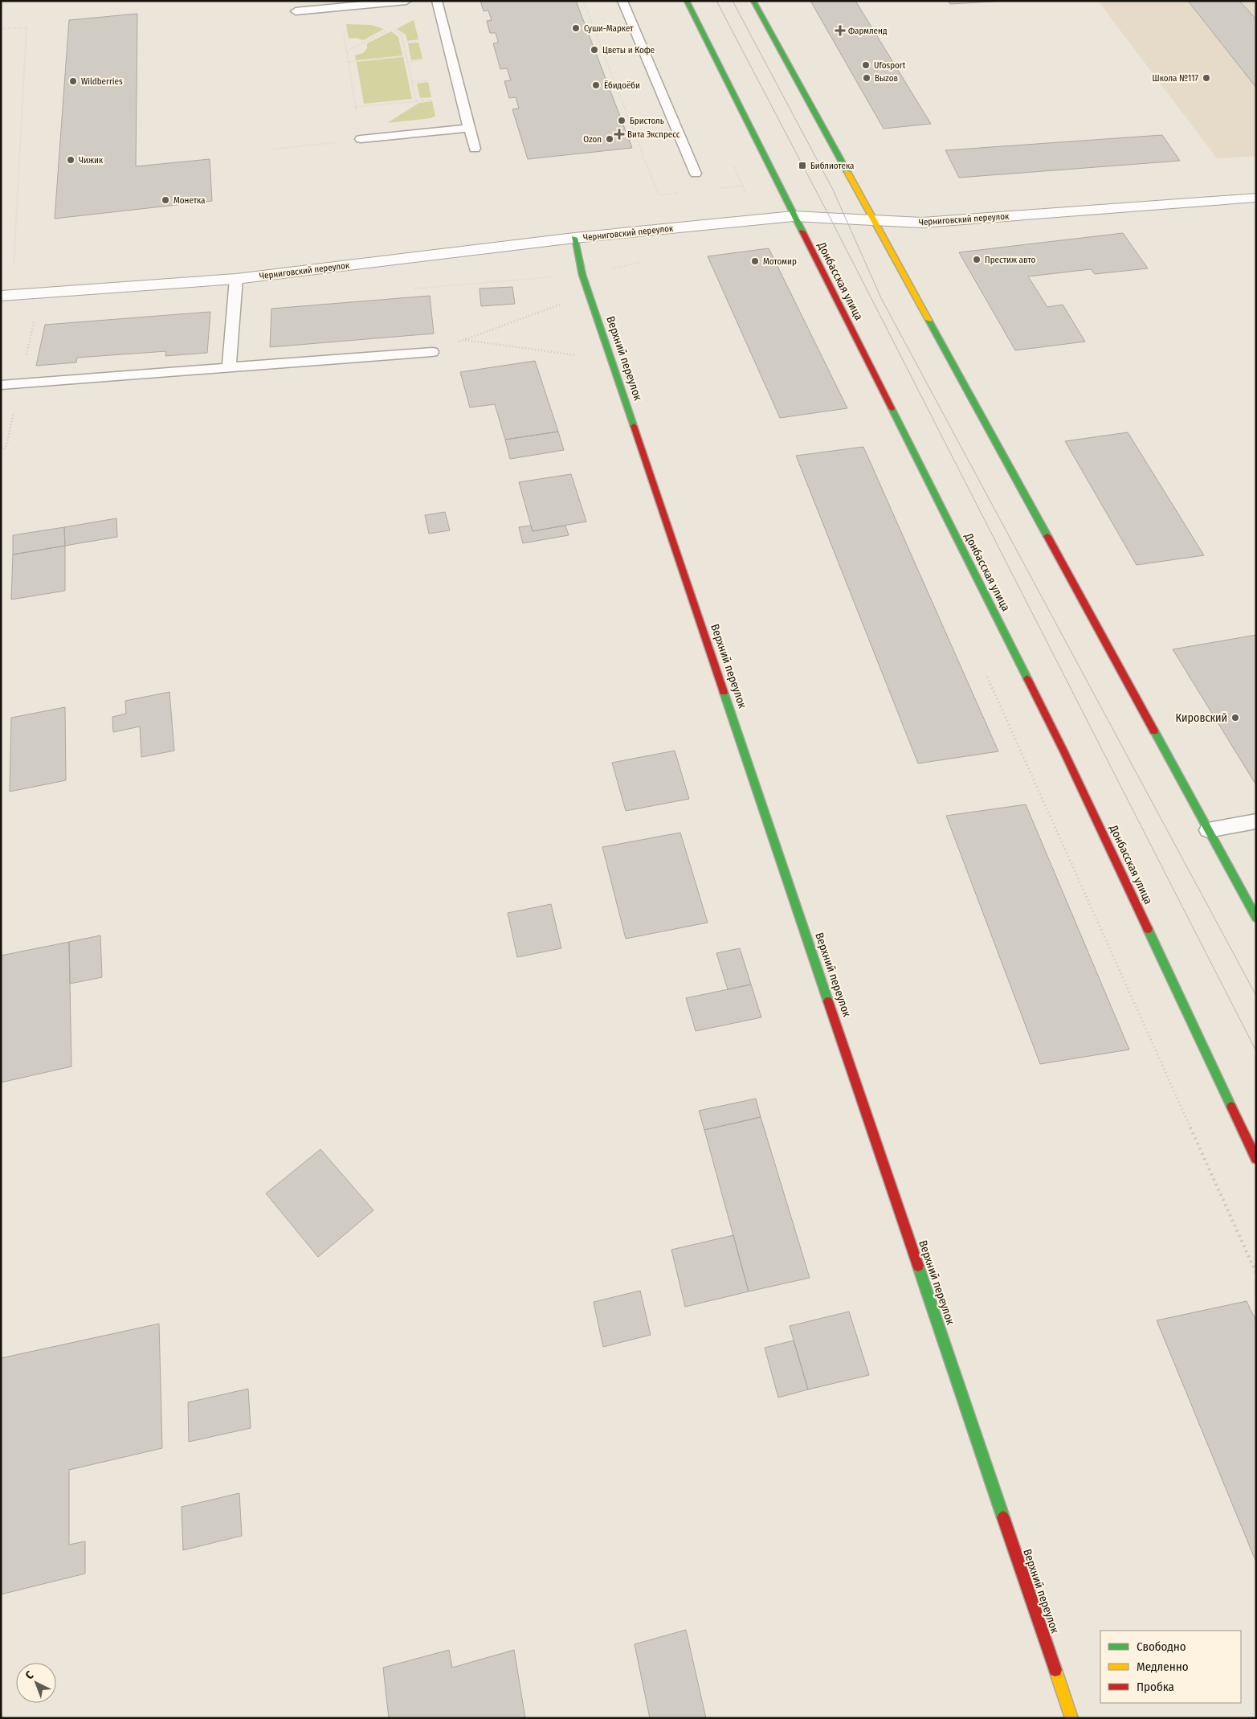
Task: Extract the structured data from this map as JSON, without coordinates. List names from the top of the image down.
{
  "streets": {
    "main road": ["Донбасская улица", "Верхний переулок"],
    "street": ["Черниговский переулок"]
  },
  "crossings": [
    ["Черниговский переулок", "Донбасская улица"],
    ["Черниговский переулок", "Верхний переулок"]
  ],
  "places": {
    "other": [
      "Суши-Маркет",
      "Цветы и Кофе",
      "Ufosport",
      "Выzов",
      "Школа №117",
      "Wildberries",
      "Ёбидоёби",
      "Бристоль",
      "Ozon",
      "Чижик",
      "Монетка",
      "Престиж авто",
      "Мотомир",
      "Кировский"
    ],
    "health": ["Фармленд", "Вита Экспресс"],
    "transit": ["Библиотека"]
  },
  "legend": ["Свободно", "Медленно", "Пробка"],
  "north": "top left"
}
